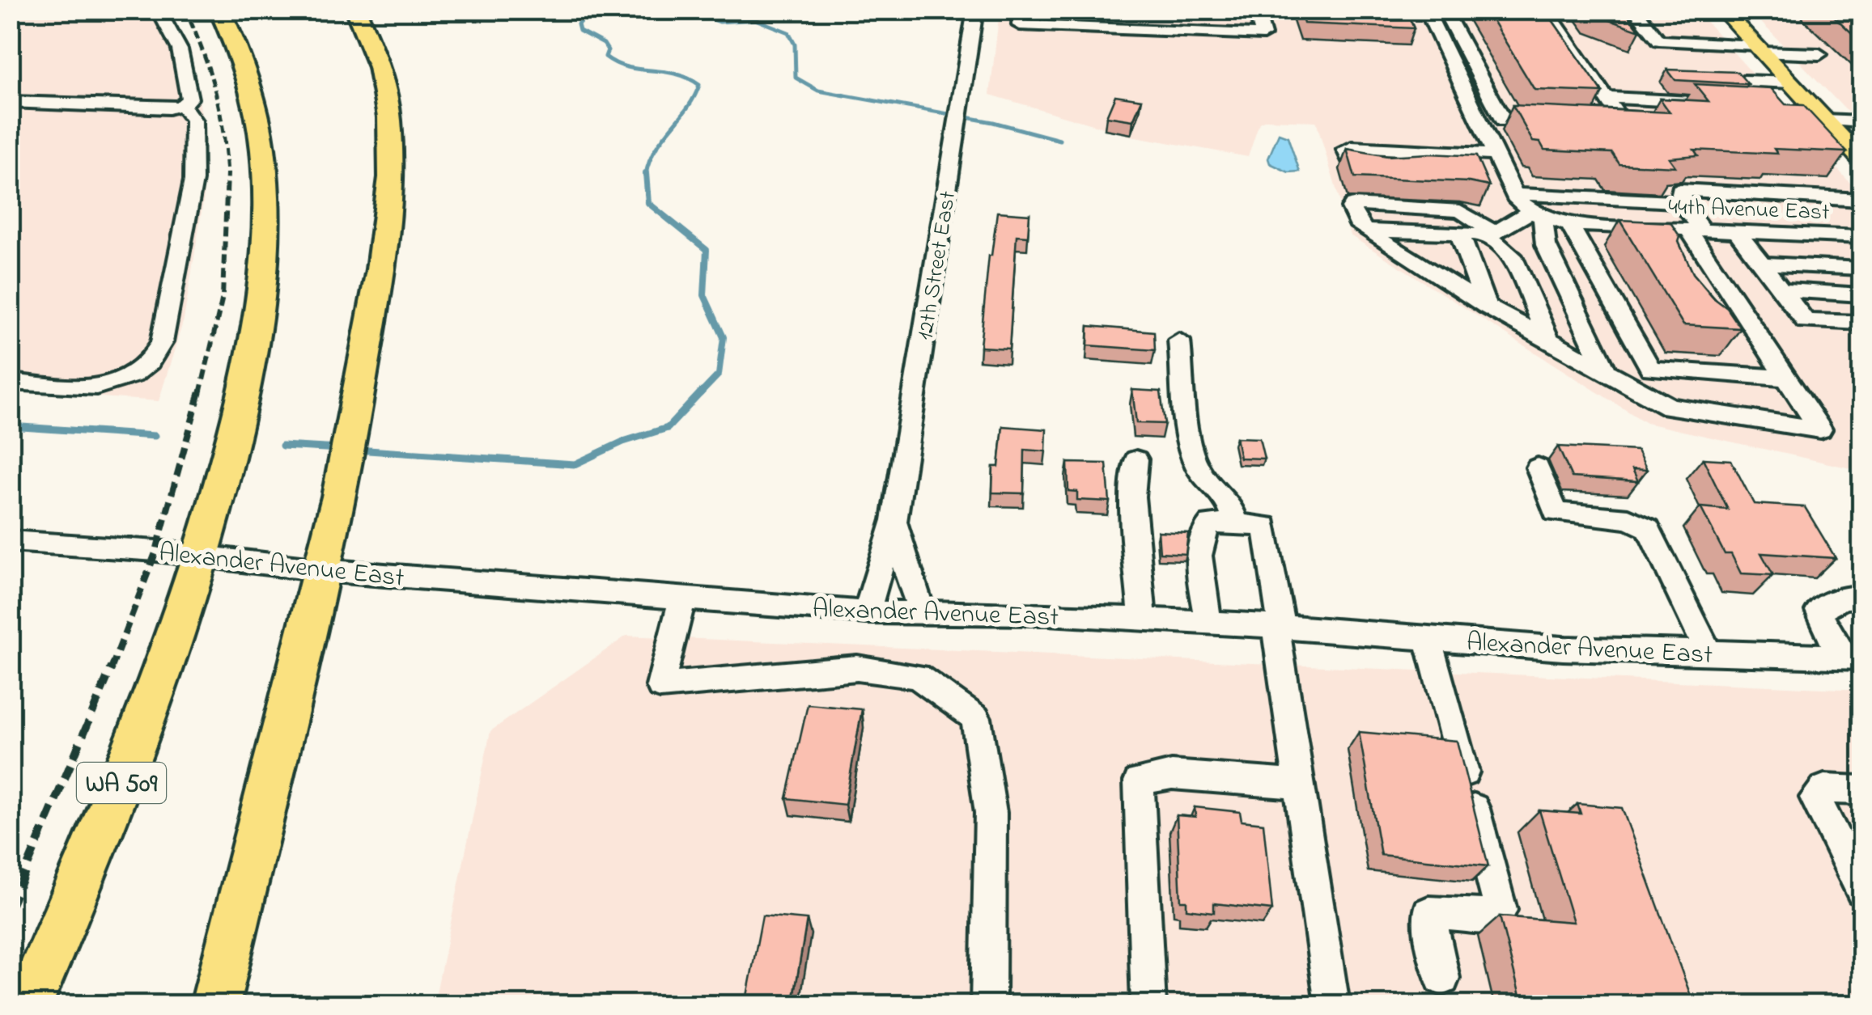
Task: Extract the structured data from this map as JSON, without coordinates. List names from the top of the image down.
{
  "streets": {
    "highway": ["WA 509"],
    "street": ["44th Avenue East", "12th Street East", "Alexander Avenue East"]
  },
  "crossings": [
    ["12th Street East", "Alexander Avenue East"],
    ["Alexander Avenue East", "WA 509"]
  ]
}
